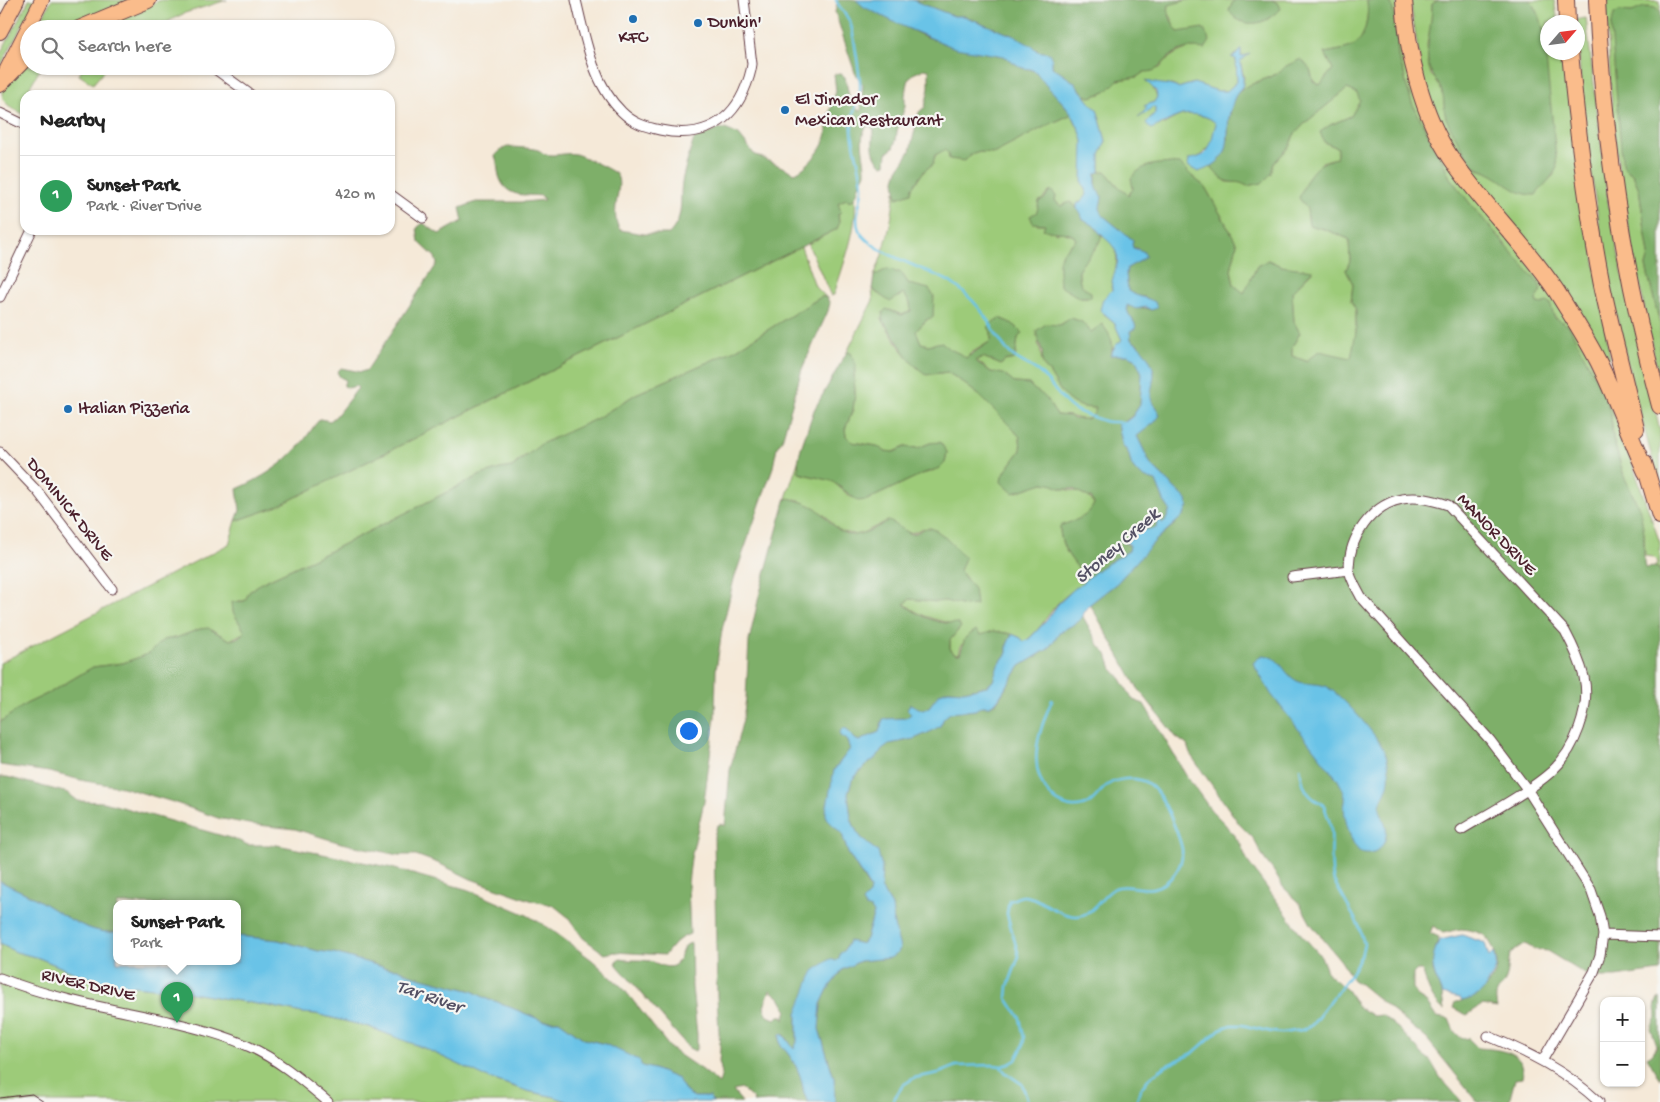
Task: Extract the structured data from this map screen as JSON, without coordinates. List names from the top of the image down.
{
  "streets": {
    "street": ["DOMINICK DRIVE", "MANOR DRIVE", "RIVER DRIVE"]
  },
  "water": ["Stoney Creek", "Tar River"],
  "places": [
    "KFC",
    "Dunkin'",
    "El Jimador Mexican Restaurant",
    "Italian Pizzeria"
  ],
  "north": "top right",
  "page": {
    "search": "Search here",
    "heading": "Nearby",
    "list": [
      {
        "mark": "1",
        "name": "Sunset Park",
        "note": "Park · River Drive",
        "value": "420 m"
      }
    ],
    "popup": ["Sunset Park", "Park"],
    "pins": "1",
    "map_buttons": ["+", "−"]
  }
}
